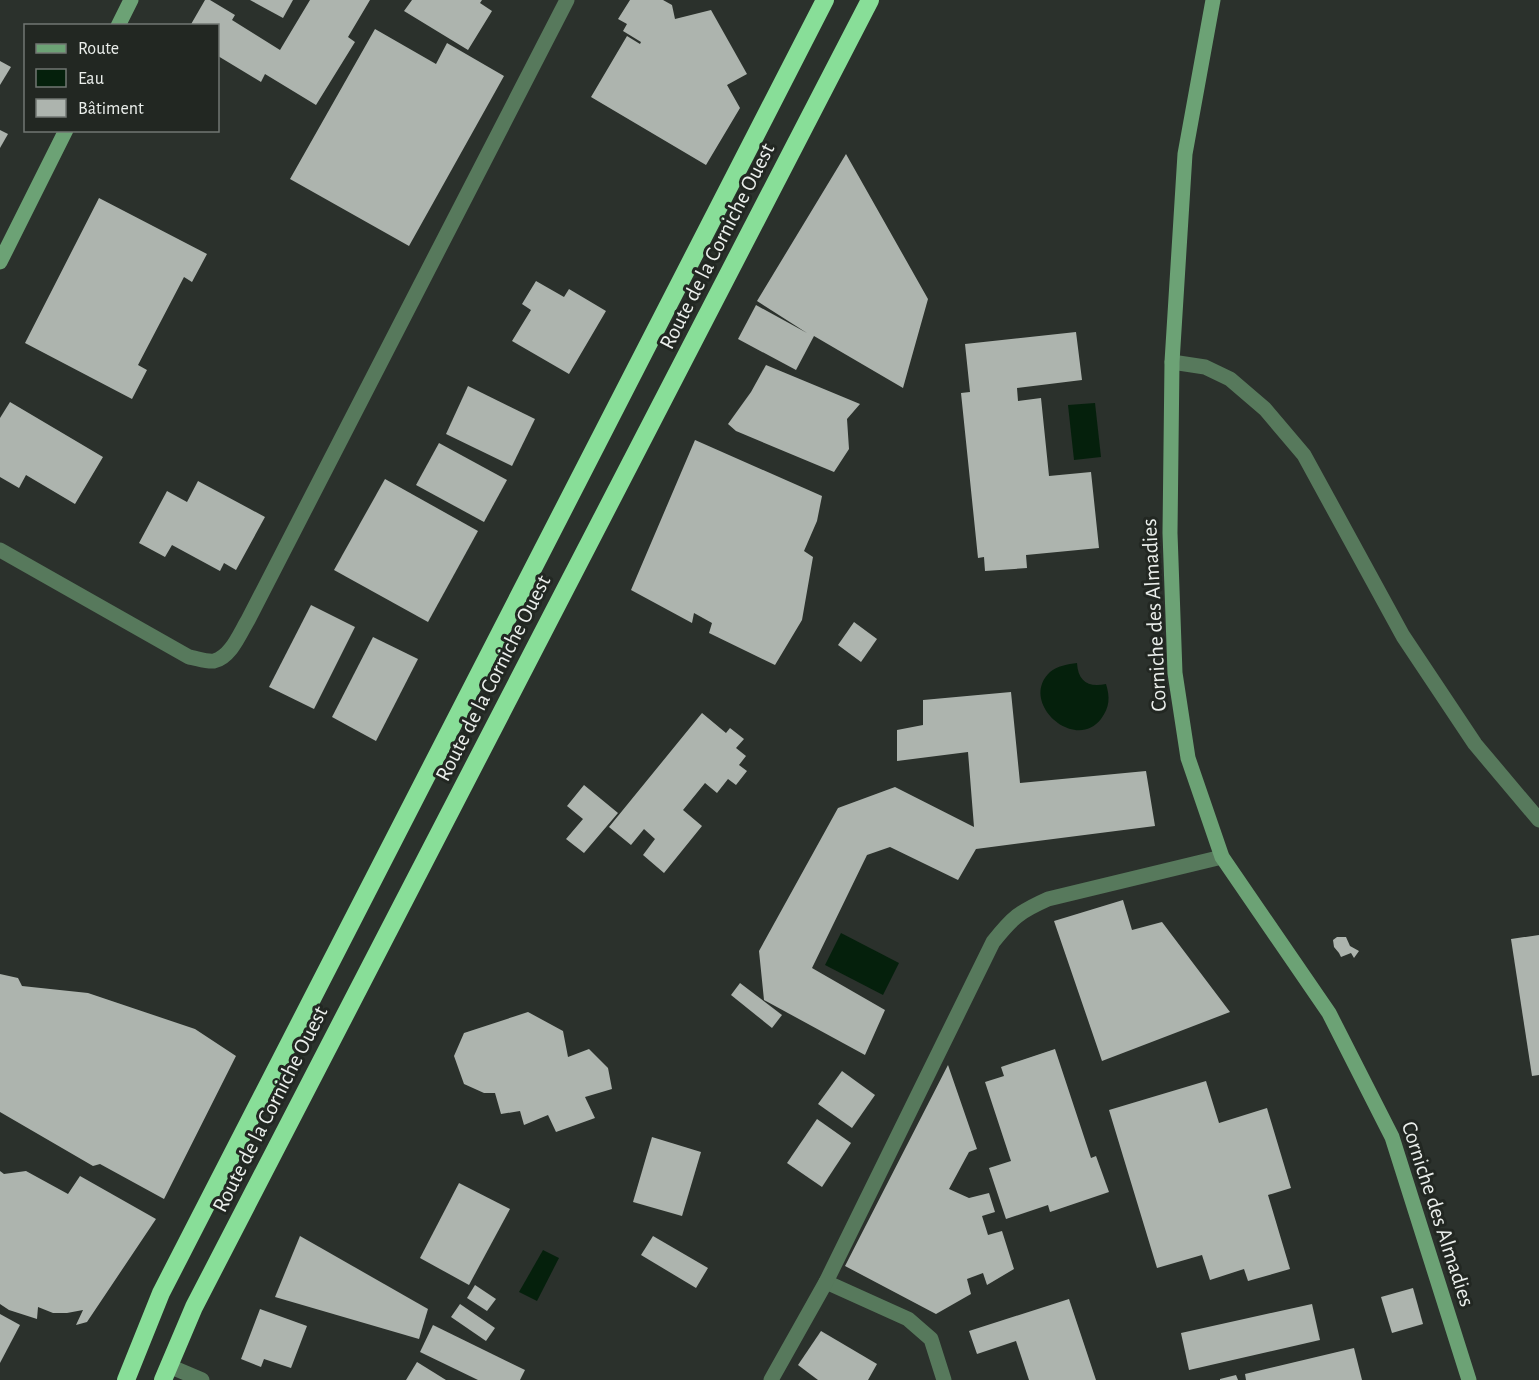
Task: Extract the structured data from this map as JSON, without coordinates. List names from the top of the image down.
{
  "streets": {
    "highway": ["Route de la Corniche Ouest"],
    "street": ["Corniche des Almadies"]
  },
  "legend": ["Route", "Eau", "Bâtiment"]
}
